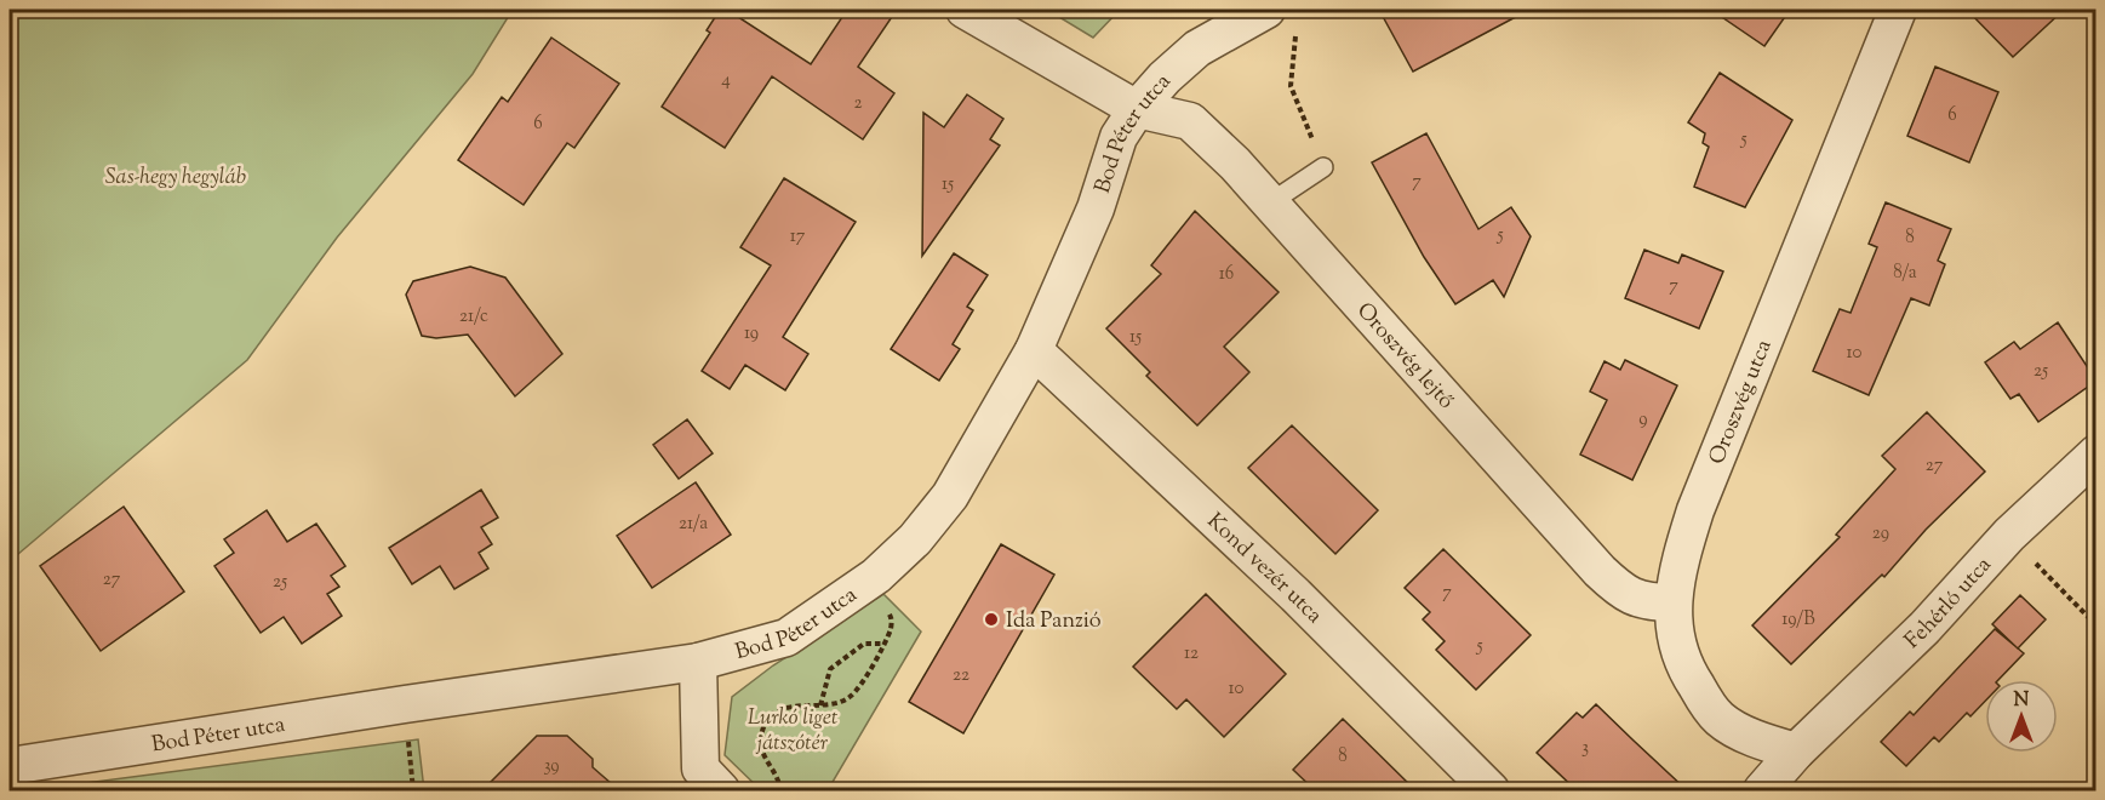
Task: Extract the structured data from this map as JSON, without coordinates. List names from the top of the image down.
{
  "streets": {
    "street": [
      "Bod Péter utca",
      "Oroszvég lejtő",
      "Oroszvég utca",
      "Kond vezér utca",
      "Fehérló utca"
    ]
  },
  "crossings": [
    ["Bod Péter utca", "Oroszvég lejtő"],
    ["Bod Péter utca", "Kond vezér utca"],
    ["Oroszvég lejtő", "Oroszvég utca"],
    ["Oroszvég utca", "Fehérló utca"]
  ],
  "parks": ["Sas-hegy hegyláb", "Lurkó liget játszótér"],
  "places": ["Ida Panzió"],
  "house_numbers": [
    "4",
    "2",
    "6",
    "6",
    "5",
    "7",
    "15",
    "5",
    "17",
    "8",
    "8/a",
    "16",
    "7",
    "21/c",
    "19",
    "15",
    "10",
    "25",
    "9",
    "27",
    "21/a",
    "29",
    "27",
    "25",
    "7",
    "19/B",
    "5",
    "12",
    "22",
    "10",
    "3",
    "8",
    "39"
  ],
  "north": "top"
}
